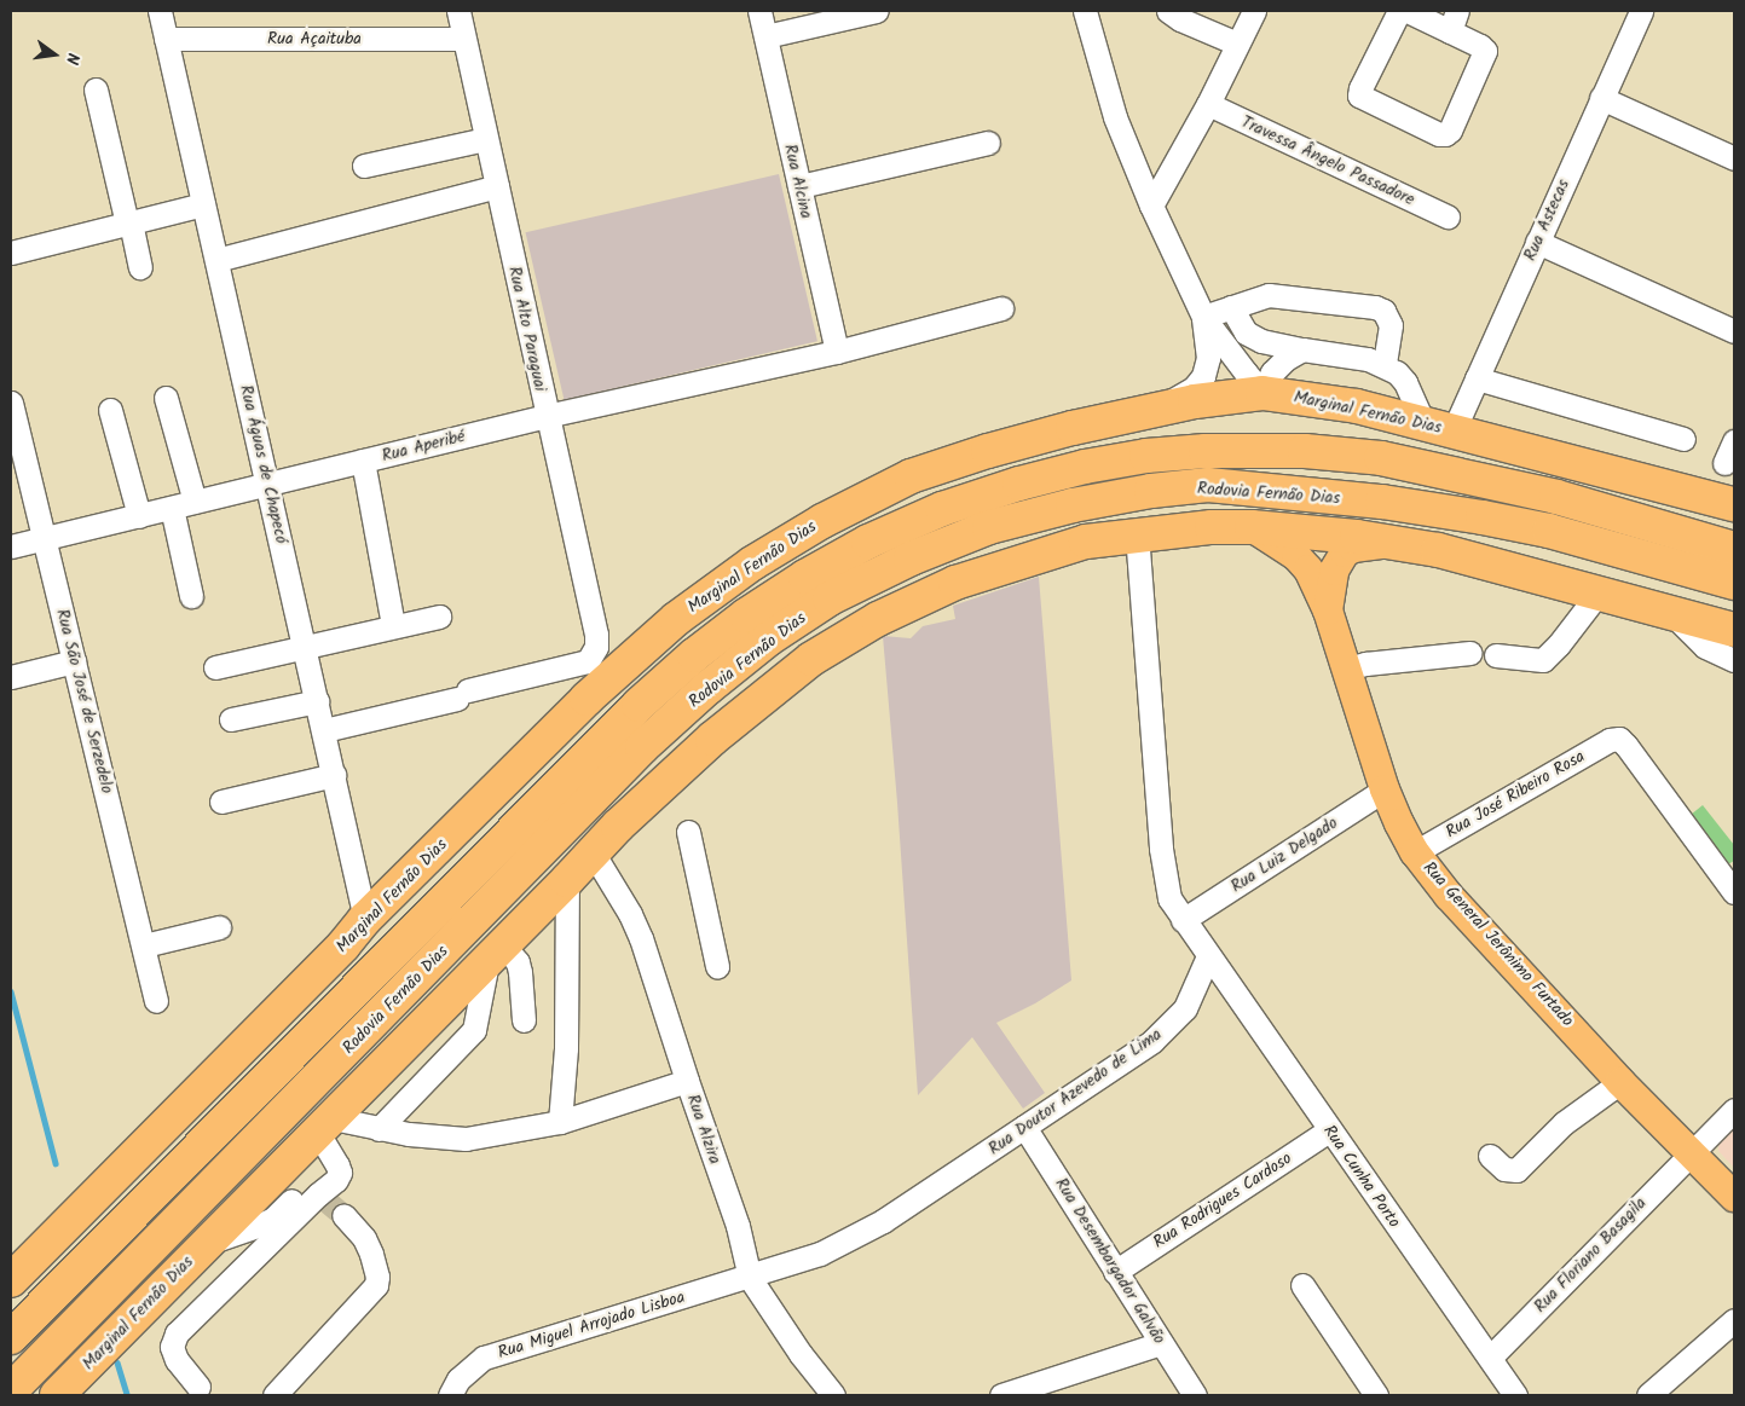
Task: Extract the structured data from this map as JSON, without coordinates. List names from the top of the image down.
{
  "streets": {
    "highway": ["Marginal Fernão Dias", "Rodovia Fernão Dias"],
    "main road": ["Rua General Jerônimo Furtado"],
    "street": [
      "Rua Açaituba",
      "Travessa Ângelo Passadore",
      "Rua Alcina",
      "Rua Astecas",
      "Rua Alto Paraguai",
      "Rua Aperibé",
      "Rua Águas de Chapecó",
      "Rua São José de Serzedelo",
      "Rua José Ribeiro Rosa",
      "Rua Luiz Delgado",
      "Rua Doutor Azevedo de Lima",
      "Rua Alzira",
      "Rua Cunha Porto",
      "Rua Rodrigues Cardoso",
      "Rua Floriano Basagila",
      "Rua Desembargador Galvão",
      "Rua Miguel Arrojado Lisboa"
    ]
  },
  "crossings": [
    ["Rua Açaituba", "Rua Alto Paraguai"],
    ["Rua Açaituba", "Rua Águas de Chapecó"],
    ["Rua Alcina", "Rua Aperibé"],
    ["Rua Astecas", "Marginal Fernão Dias"],
    ["Rua Alto Paraguai", "Rua Aperibé"],
    ["Rua Alto Paraguai", "Rua Águas de Chapecó"],
    ["Marginal Fernão Dias", "Rua Águas de Chapecó"],
    ["Marginal Fernão Dias", "Rua General Jerônimo Furtado"],
    ["Marginal Fernão Dias", "Rua Alzira"],
    ["Rua Aperibé", "Rua Águas de Chapecó"],
    ["Rua Aperibé", "Rua São José de Serzedelo"],
    ["Rua José Ribeiro Rosa", "Rua General Jerônimo Furtado"],
    ["Rua Luiz Delgado", "Rua General Jerônimo Furtado"],
    ["Rua General Jerônimo Furtado", "Rua Floriano Basagila"],
    ["Rua Doutor Azevedo de Lima", "Rua Alzira"],
    ["Rua Doutor Azevedo de Lima", "Rua Cunha Porto"],
    ["Rua Doutor Azevedo de Lima", "Rua Desembargador Galvão"],
    ["Rua Doutor Azevedo de Lima", "Rua Miguel Arrojado Lisboa"],
    ["Rua Alzira", "Rua Miguel Arrojado Lisboa"],
    ["Rua Cunha Porto", "Rua Rodrigues Cardoso"],
    ["Rua Cunha Porto", "Rua Floriano Basagila"],
    ["Rua Rodrigues Cardoso", "Rua Desembargador Galvão"]
  ],
  "north": "right"
}
